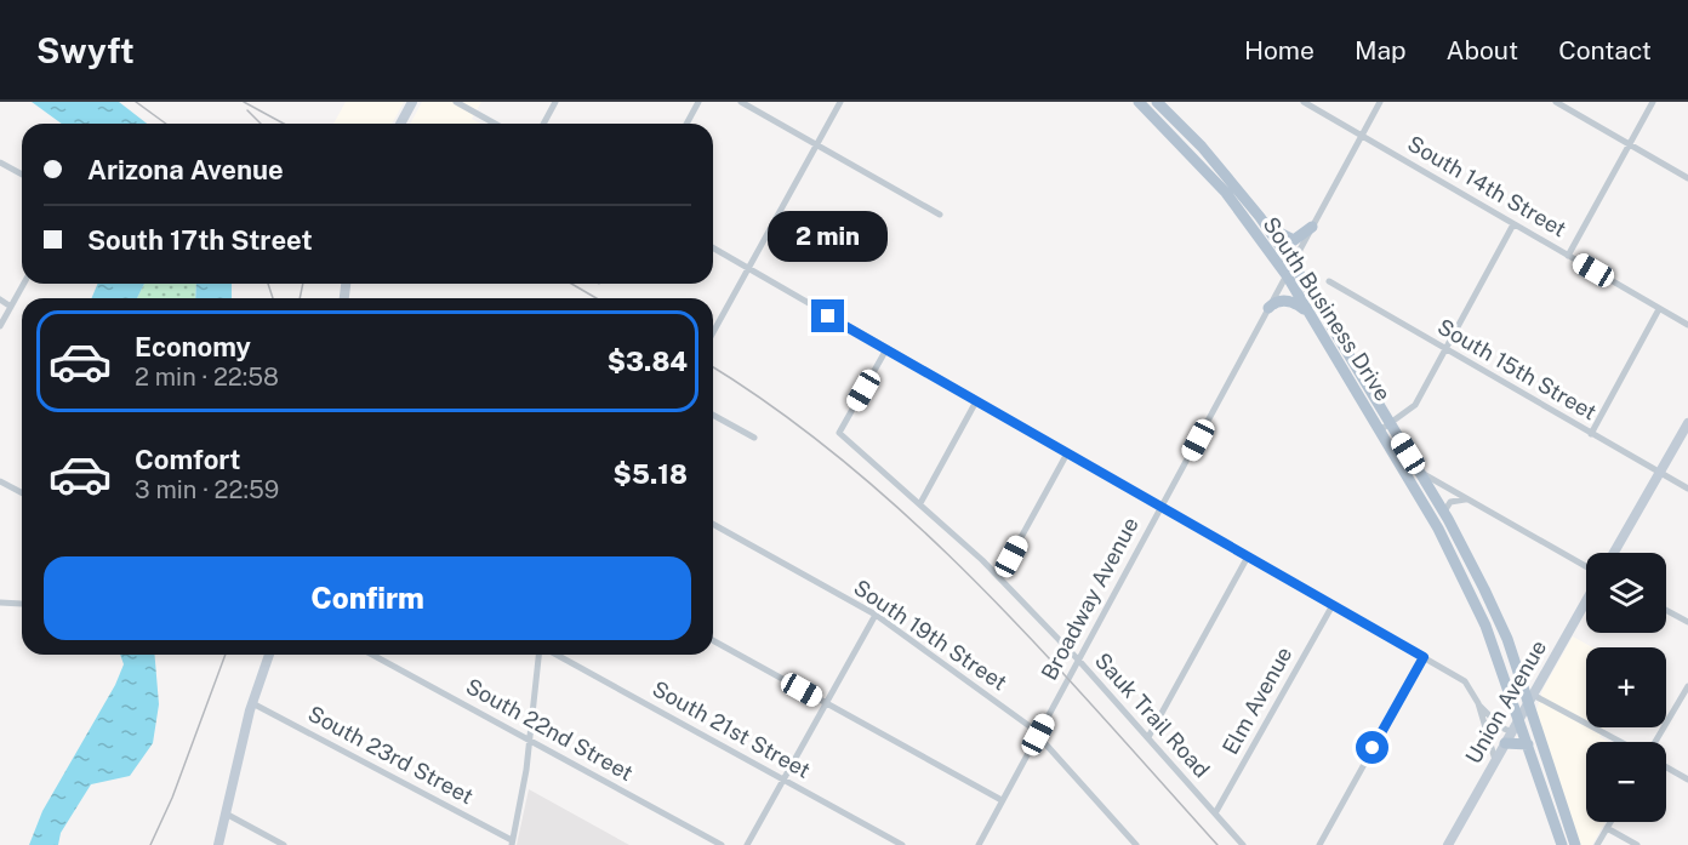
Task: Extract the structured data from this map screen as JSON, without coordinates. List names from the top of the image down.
{
  "streets": {
    "main road": ["South Business Drive"],
    "street": [
      "South 14th Street",
      "South 15th Street",
      "Broadway Avenue",
      "South 19th Street",
      "Elm Avenue",
      "Union Avenue",
      "Sauk Trail Road",
      "South 22nd Street",
      "South 21st Street",
      "South 23rd Street"
    ]
  },
  "crossings": [
    ["South 14th Street", "Broadway Avenue"],
    ["South Business Drive", "Broadway Avenue"],
    ["South Business Drive", "Union Avenue"],
    ["Broadway Avenue", "South 19th Street"],
    ["Broadway Avenue", "Sauk Trail Road"],
    ["Elm Avenue", "Sauk Trail Road"]
  ],
  "page": {
    "header": "Swyft",
    "nav": [
      "Home",
      "Map",
      "About",
      "Contact"
    ],
    "banner": ["Arizona Avenue", "South 17th Street"],
    "bubble": "2 min",
    "list": [
      {
        "name": "Economy",
        "note": "2 min · 22:58",
        "value": "$3.84"
      },
      {
        "name": "Comfort",
        "note": "3 min · 22:59",
        "value": "$5.18"
      }
    ],
    "buttons": "Confirm",
    "map_buttons": ["+", "−"]
  }
}
